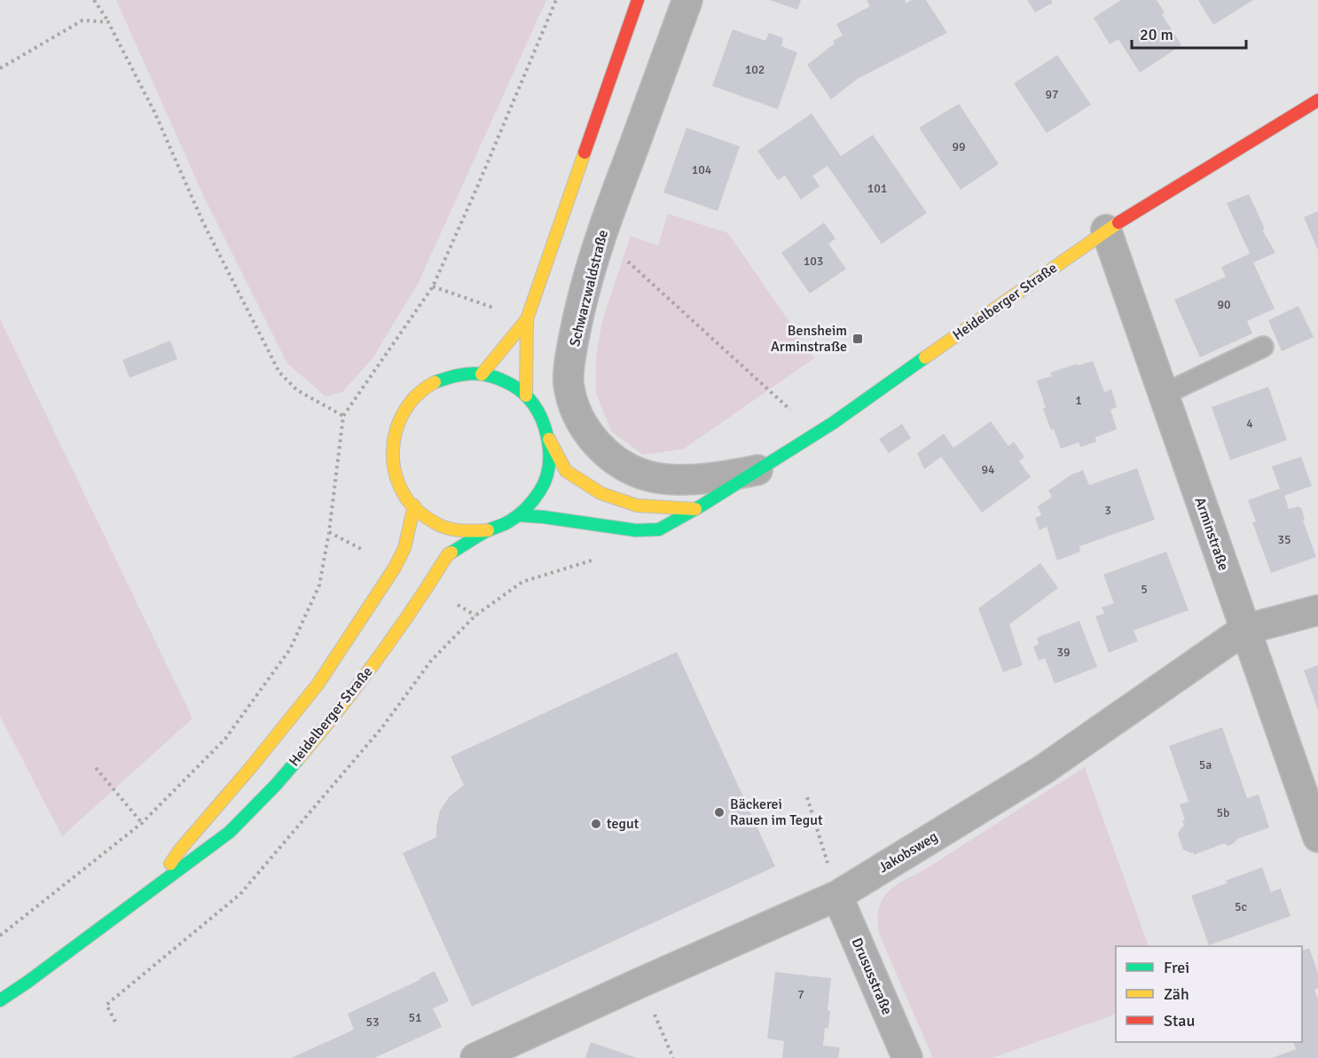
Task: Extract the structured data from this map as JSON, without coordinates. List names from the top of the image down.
{
  "streets": {
    "main road": ["Heidelberger Straße"],
    "street": [
      "Schwarzwaldstraße",
      "Arminstraße",
      "Jakobsweg",
      "Drususstraße"
    ]
  },
  "crossings": [
    ["Schwarzwaldstraße", "Heidelberger Straße"],
    ["Heidelberger Straße", "Arminstraße"],
    ["Arminstraße", "Jakobsweg"],
    ["Jakobsweg", "Drususstraße"]
  ],
  "places": {
    "transit": ["Bensheim Arminstraße"],
    "other": ["Bäckerei Rauen im Tegut", "tegut"]
  },
  "house_numbers": [
    "102",
    "97",
    "99",
    "104",
    "101",
    "103",
    "90",
    "1",
    "4",
    "94",
    "3",
    "35",
    "5",
    "39",
    "5a",
    "5b",
    "5c",
    "7",
    "51",
    "53"
  ],
  "legend": ["Frei", "Zäh", "Stau"],
  "scale_bar": "20 m"
}
